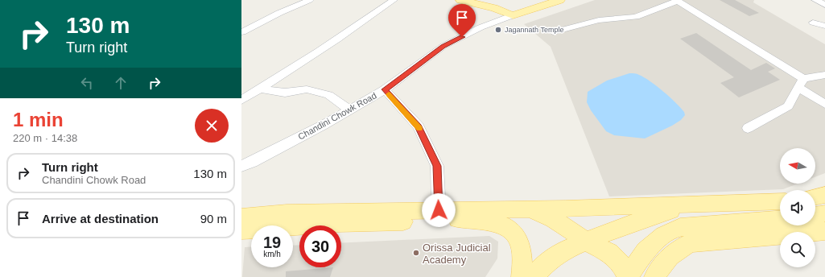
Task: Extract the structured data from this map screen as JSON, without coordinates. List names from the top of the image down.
{
  "streets": {
    "street": ["Chandini Chowk Road"]
  },
  "places": ["Jagannath Temple", "Orissa Judicial Academy"],
  "north": "left",
  "page": {
    "turn": ["130 m", "Turn right"],
    "heading": ["1 min", "220 m · 14:38"],
    "list": [
      {
        "name": "Turn right",
        "note": "Chandini Chowk Road",
        "value": "130 m"
      },
      {
        "name": "Arrive at destination",
        "value": "90 m"
      }
    ],
    "speed": "19 km/h",
    "limit": "30"
  }
}
